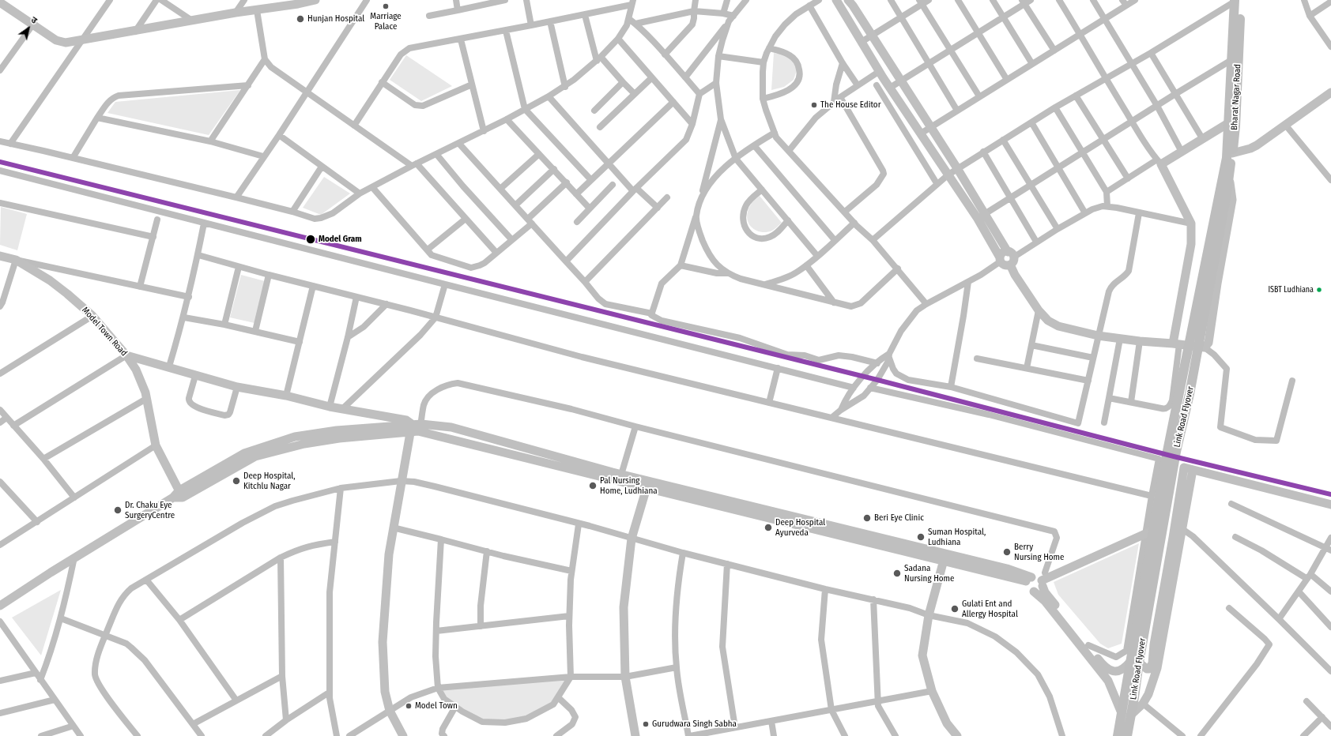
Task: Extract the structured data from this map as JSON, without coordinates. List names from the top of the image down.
{
  "streets": {
    "main road": ["Bharat Nagar Road", "Link Road Flyover"],
    "street": ["Model Town Road"]
  },
  "crossings": [
    ["Bharat Nagar Road", "Link Road Flyover"]
  ],
  "places": [
    "Marriage Palace",
    "Hunjan Hospital",
    "The House Editor",
    "Model Gram",
    "ISBT Ludhiana",
    "Deep Hospital, Kitchlu Nagar",
    "Pal Nursing Home, Ludhiana",
    "Dr. Chaku Eye SurgeryCentre",
    "Beri Eye Clinic",
    "Deep Hospital Ayurveda",
    "Suman Hospital, Ludhiana",
    "Berry Nursing Home",
    "Sadana Nursing Home",
    "Gulati Ent and Allergy Hospital",
    "Model Town",
    "Gurudwara Singh Sabha"
  ],
  "north": "top right"
}
